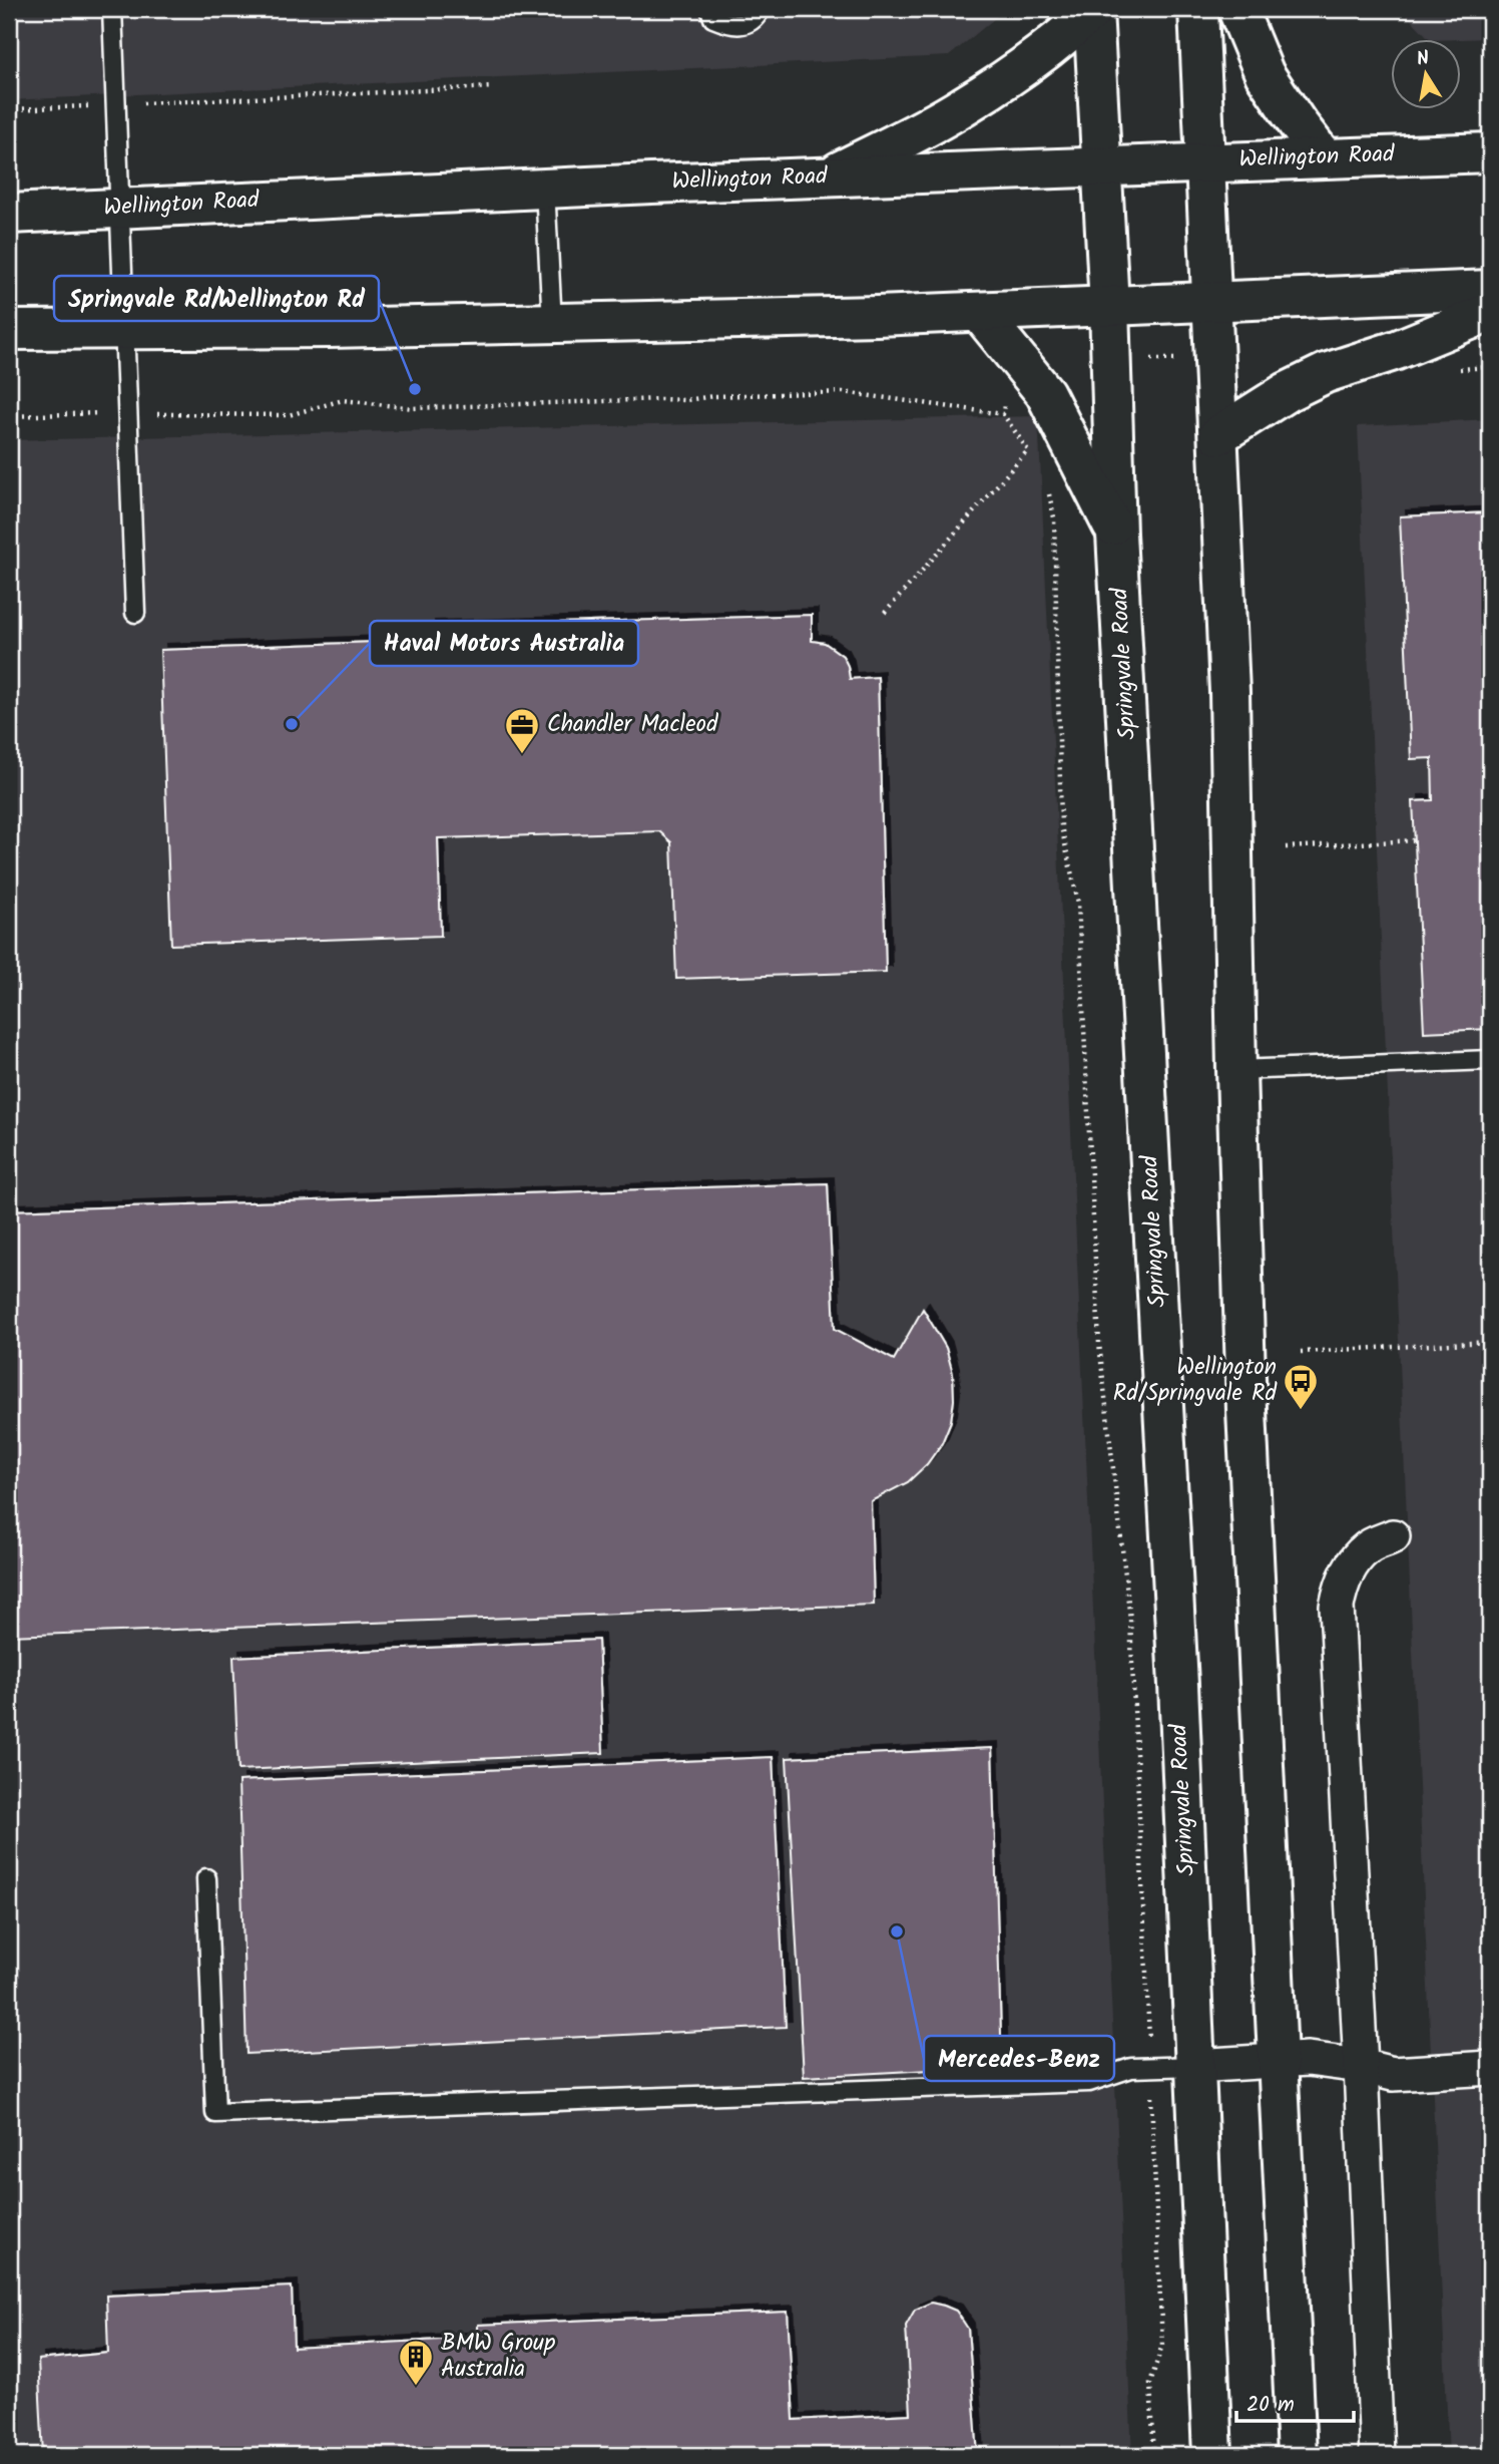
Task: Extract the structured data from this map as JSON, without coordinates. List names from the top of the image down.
{
  "streets": {
    "highway": ["Wellington Road", "Springvale Road"]
  },
  "crossings": [
    ["Wellington Road", "Springvale Road"]
  ],
  "places": {
    "other": ["Springvale Rd/Wellington Rd", "Haval Motors Australia", "Mercedes-Benz"],
    "office": ["Chandler Macleod"],
    "bus stop": ["Wellington Rd/Springvale Rd"],
    "building": ["BMW Group Australia"]
  },
  "scale_bar": "20 m",
  "north": "top"
}
